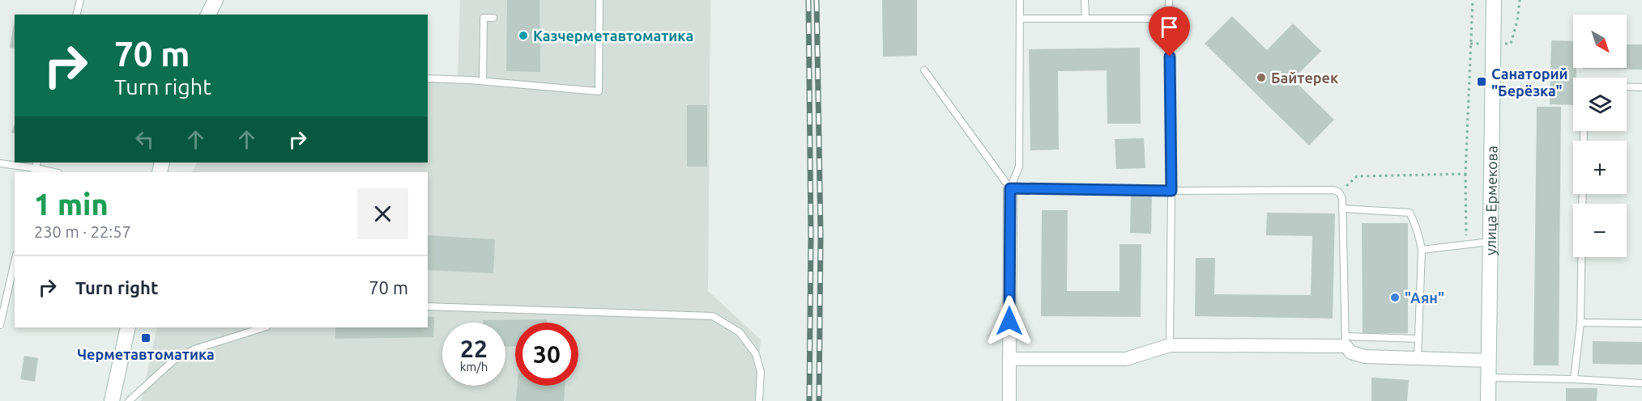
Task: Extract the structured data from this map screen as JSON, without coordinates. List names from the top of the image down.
{
  "streets": {
    "main road": ["улица Ермекова"]
  },
  "places": {
    "other": ["Казчерметавтоматика", "Байтерек", "\"Аян\""],
    "transit": ["Санаторий \"Берёзка\"", "Черметавтоматика"]
  },
  "north": "bottom right",
  "page": {
    "map_buttons": ["+", "−"],
    "turn": ["70 m", "Turn right"],
    "heading": ["1 min", "230 m · 22:57"],
    "list": [
      {
        "name": "Turn right",
        "value": "70 m"
      }
    ],
    "speed": "22 km/h",
    "limit": "30"
  }
}
